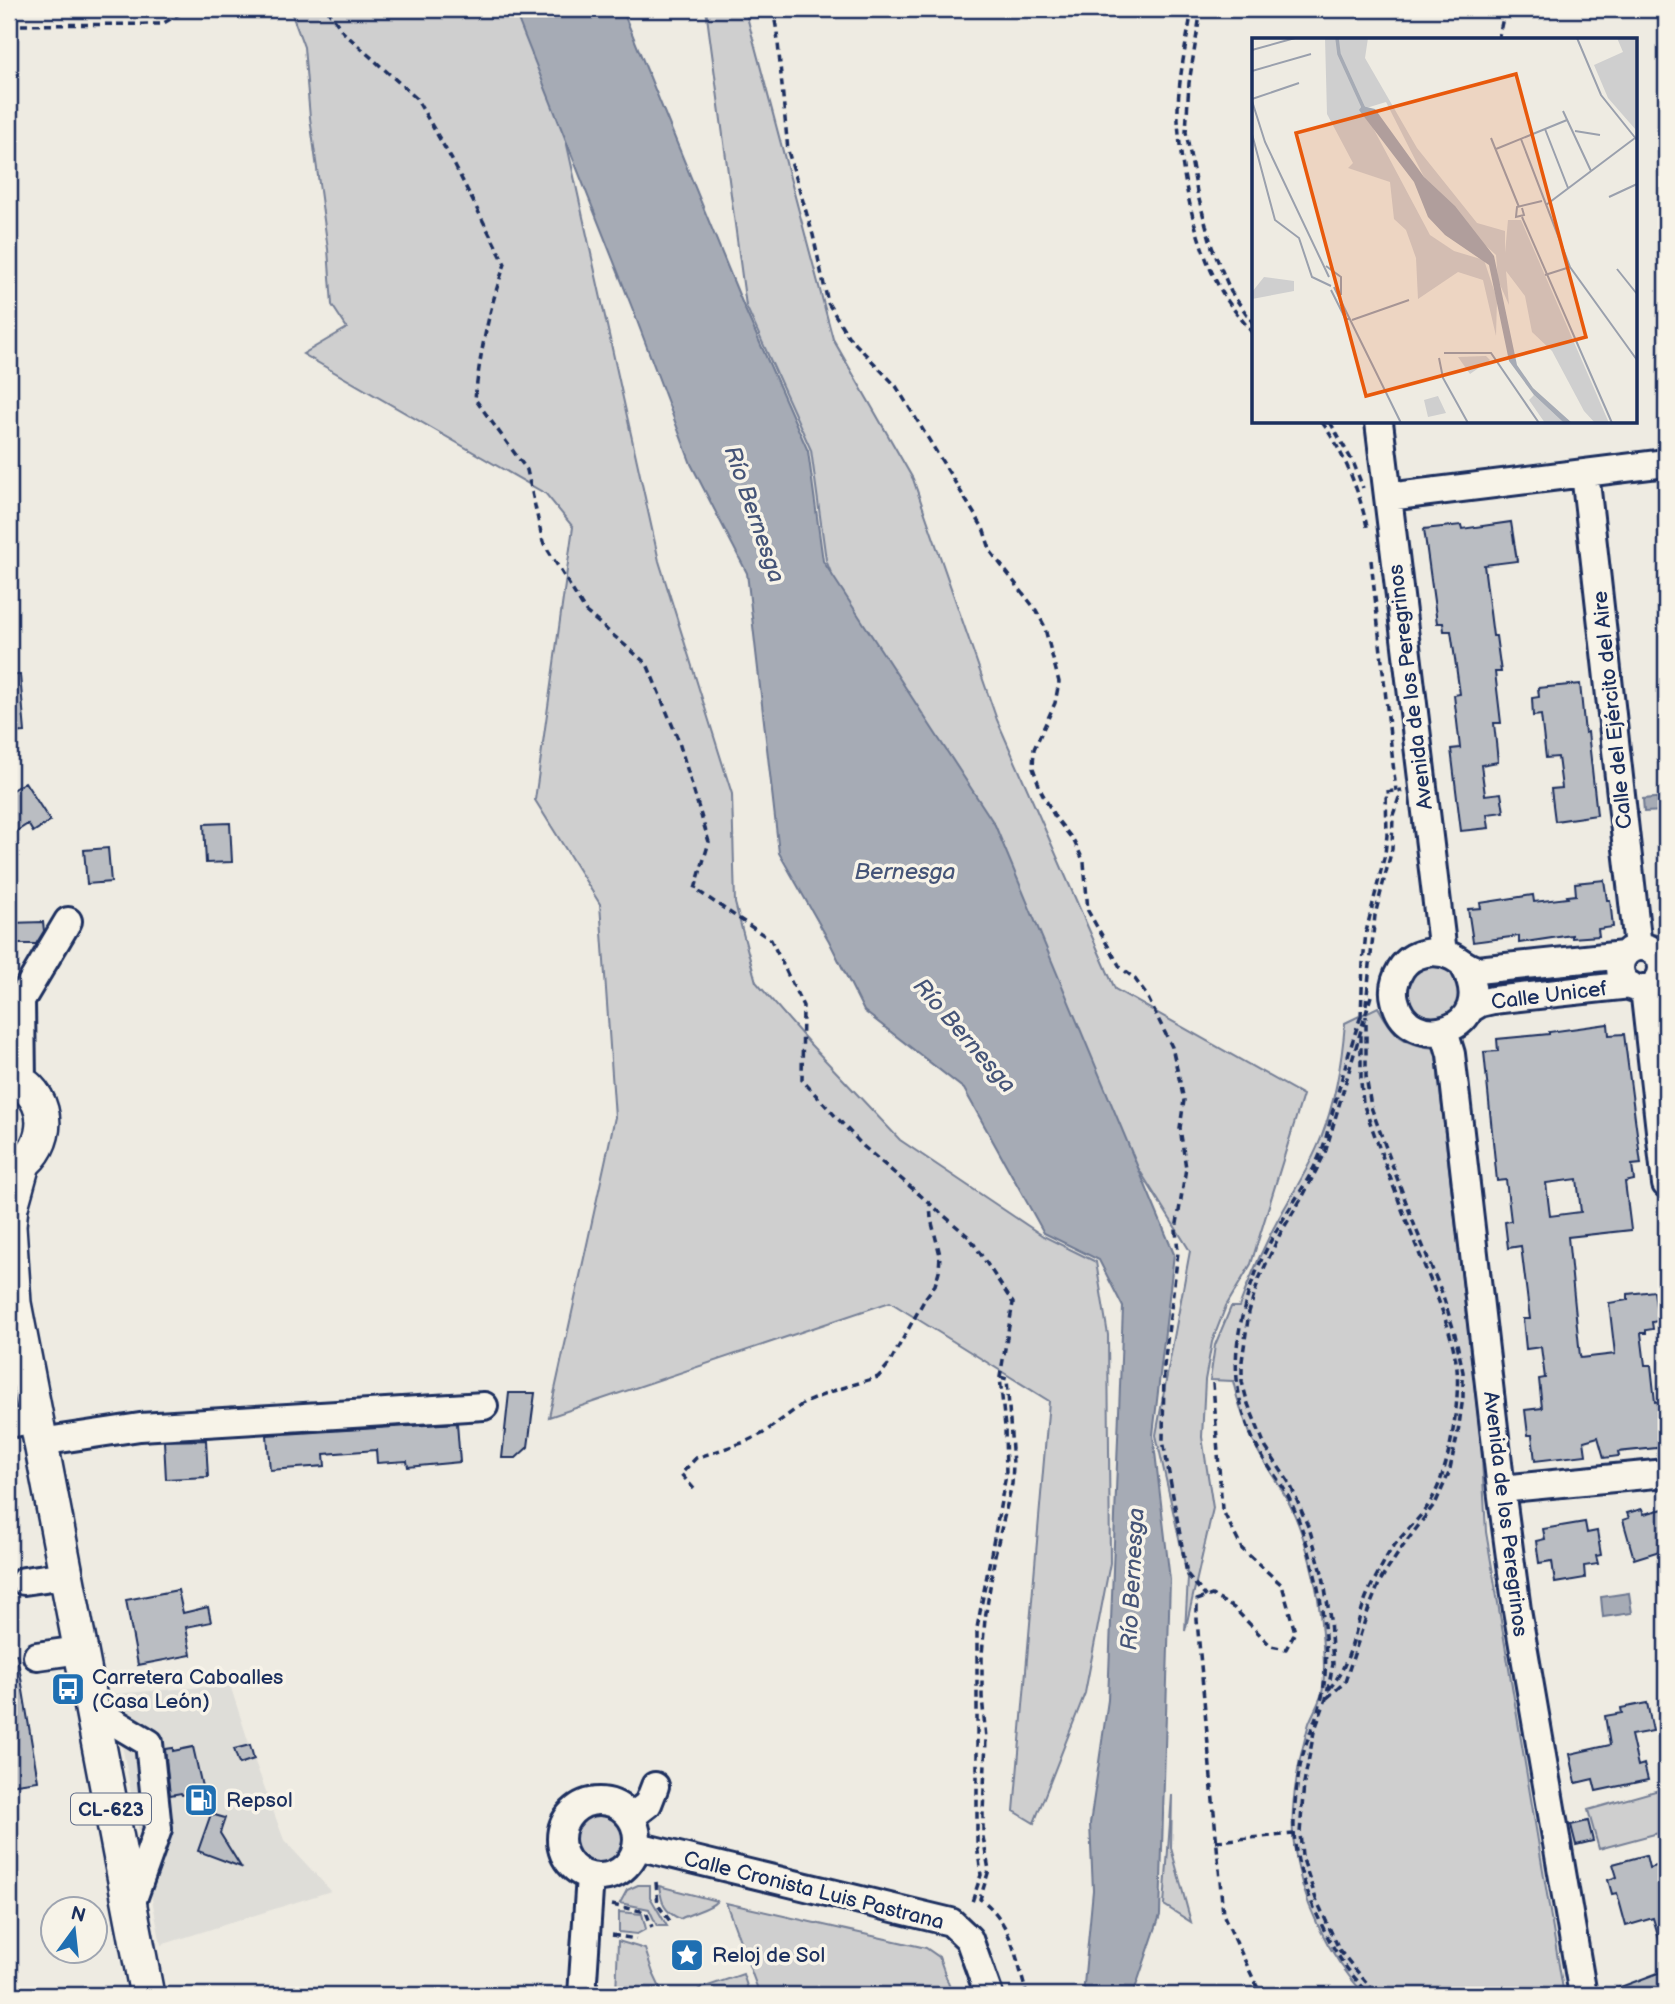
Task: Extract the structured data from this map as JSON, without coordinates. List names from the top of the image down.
{
  "streets": {
    "main road": ["CL-623"],
    "street": [
      "Avenida de los Peregrinos",
      "Calle del Ejército del Aire",
      "Calle Unicef",
      "Calle Cronista Luis Pastrana"
    ]
  },
  "crossings": [
    ["Avenida de los Peregrinos", "Calle Unicef"],
    ["Calle del Ejército del Aire", "Calle Unicef"]
  ],
  "water": ["Río Bernesga", "Bernesga"],
  "places": {
    "bus stop": ["Carretera Caboalles (Casa León)"],
    "fuel station": ["Repsol"],
    "place": ["Reloj de Sol"]
  },
  "north": "top"
}
